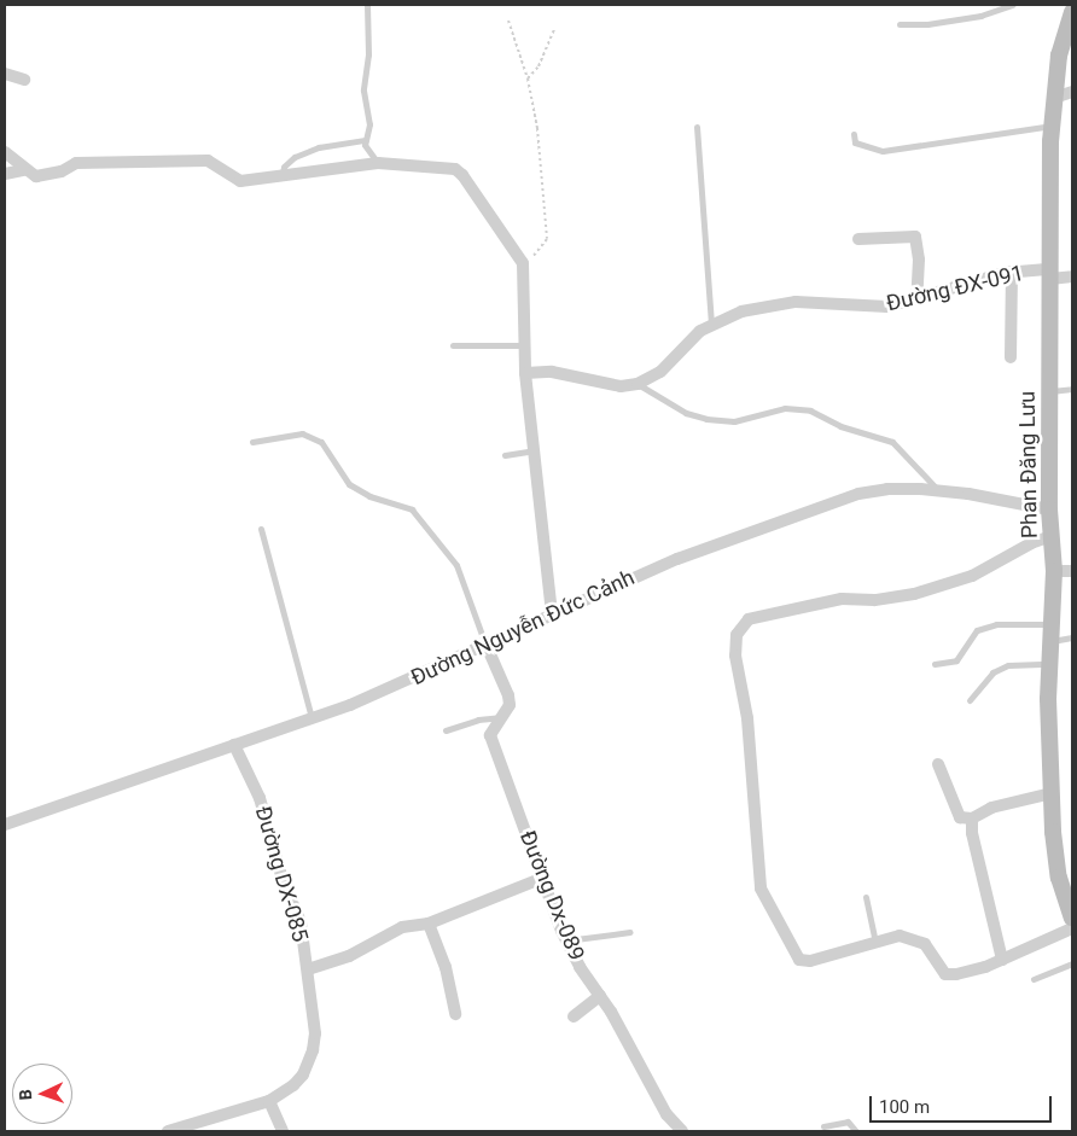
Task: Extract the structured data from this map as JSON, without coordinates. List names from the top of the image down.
{
  "streets": {
    "street": [
      "Đường ĐX-091",
      "Phan Đăng Lưu",
      "Đường Nguyễn Đức Cảnh",
      "Đường DX-085",
      "Đường Dx-089"
    ]
  },
  "crossings": [
    ["Đường ĐX-091", "Phan Đăng Lưu"],
    ["Phan Đăng Lưu", "Đường Nguyễn Đức Cảnh"],
    ["Đường Nguyễn Đức Cảnh", "Đường DX-085"],
    ["Đường Nguyễn Đức Cảnh", "Đường Dx-089"]
  ],
  "scale_bar": "100 m",
  "north": "left"
}
